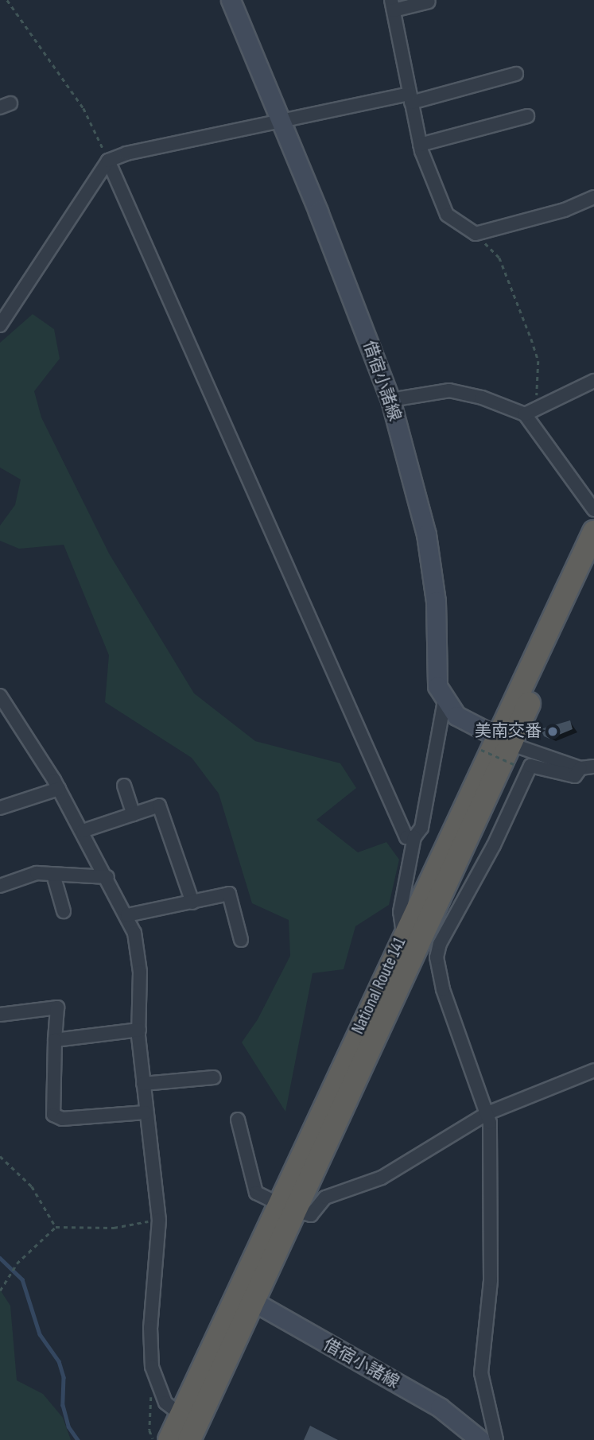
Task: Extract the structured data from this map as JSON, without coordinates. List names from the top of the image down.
{
  "streets": {
    "highway": ["National Route 141"],
    "main road": ["借宿小諸線"]
  },
  "crossings": [
    ["借宿小諸線", "National Route 141"]
  ],
  "places": ["美南交番"]
}
